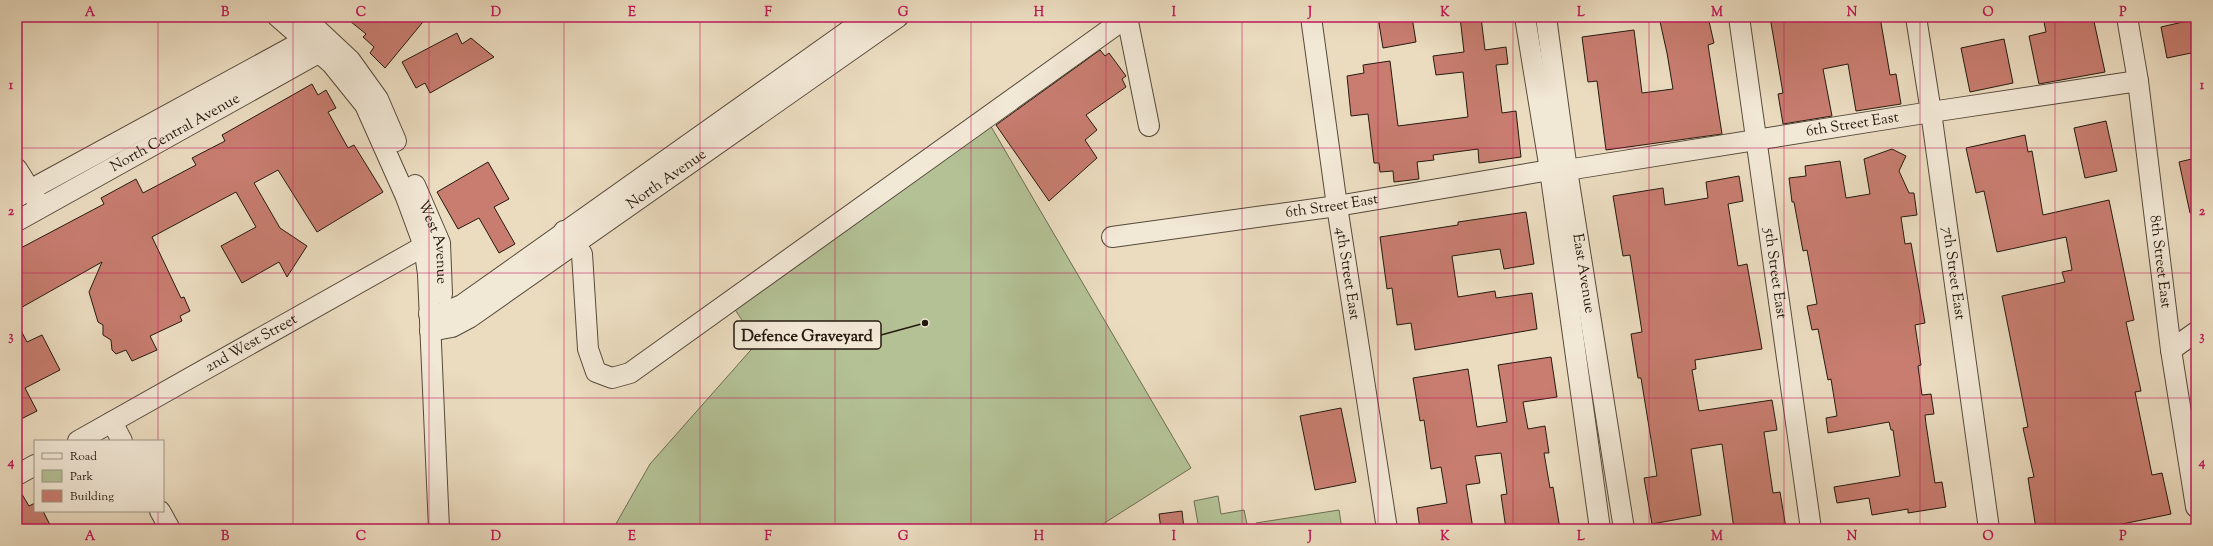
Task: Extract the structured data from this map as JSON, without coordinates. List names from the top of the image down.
{
  "streets": {
    "street": [
      "6th Street East",
      "North Central Avenue",
      "North Avenue",
      "West Avenue",
      "8th Street East",
      "4th Street East",
      "East Avenue",
      "5th Street East",
      "7th Street East",
      "2nd West Street"
    ]
  },
  "crossings": [
    ["6th Street East", "8th Street East"],
    ["6th Street East", "4th Street East"],
    ["6th Street East", "East Avenue"],
    ["6th Street East", "5th Street East"],
    ["6th Street East", "7th Street East"],
    ["North Central Avenue", "West Avenue"],
    ["North Avenue", "West Avenue"],
    ["West Avenue", "2nd West Street"]
  ],
  "places": ["Defence Graveyard"],
  "legend": ["Road", "Park", "Building"],
  "grid": {
    "columns": [
      "A",
      "B",
      "C",
      "D",
      "E",
      "F",
      "G",
      "H",
      "I",
      "J",
      "K",
      "L",
      "M",
      "N",
      "O",
      "P"
    ],
    "rows": [
      "1",
      "2",
      "3",
      "4"
    ]
  }
}
